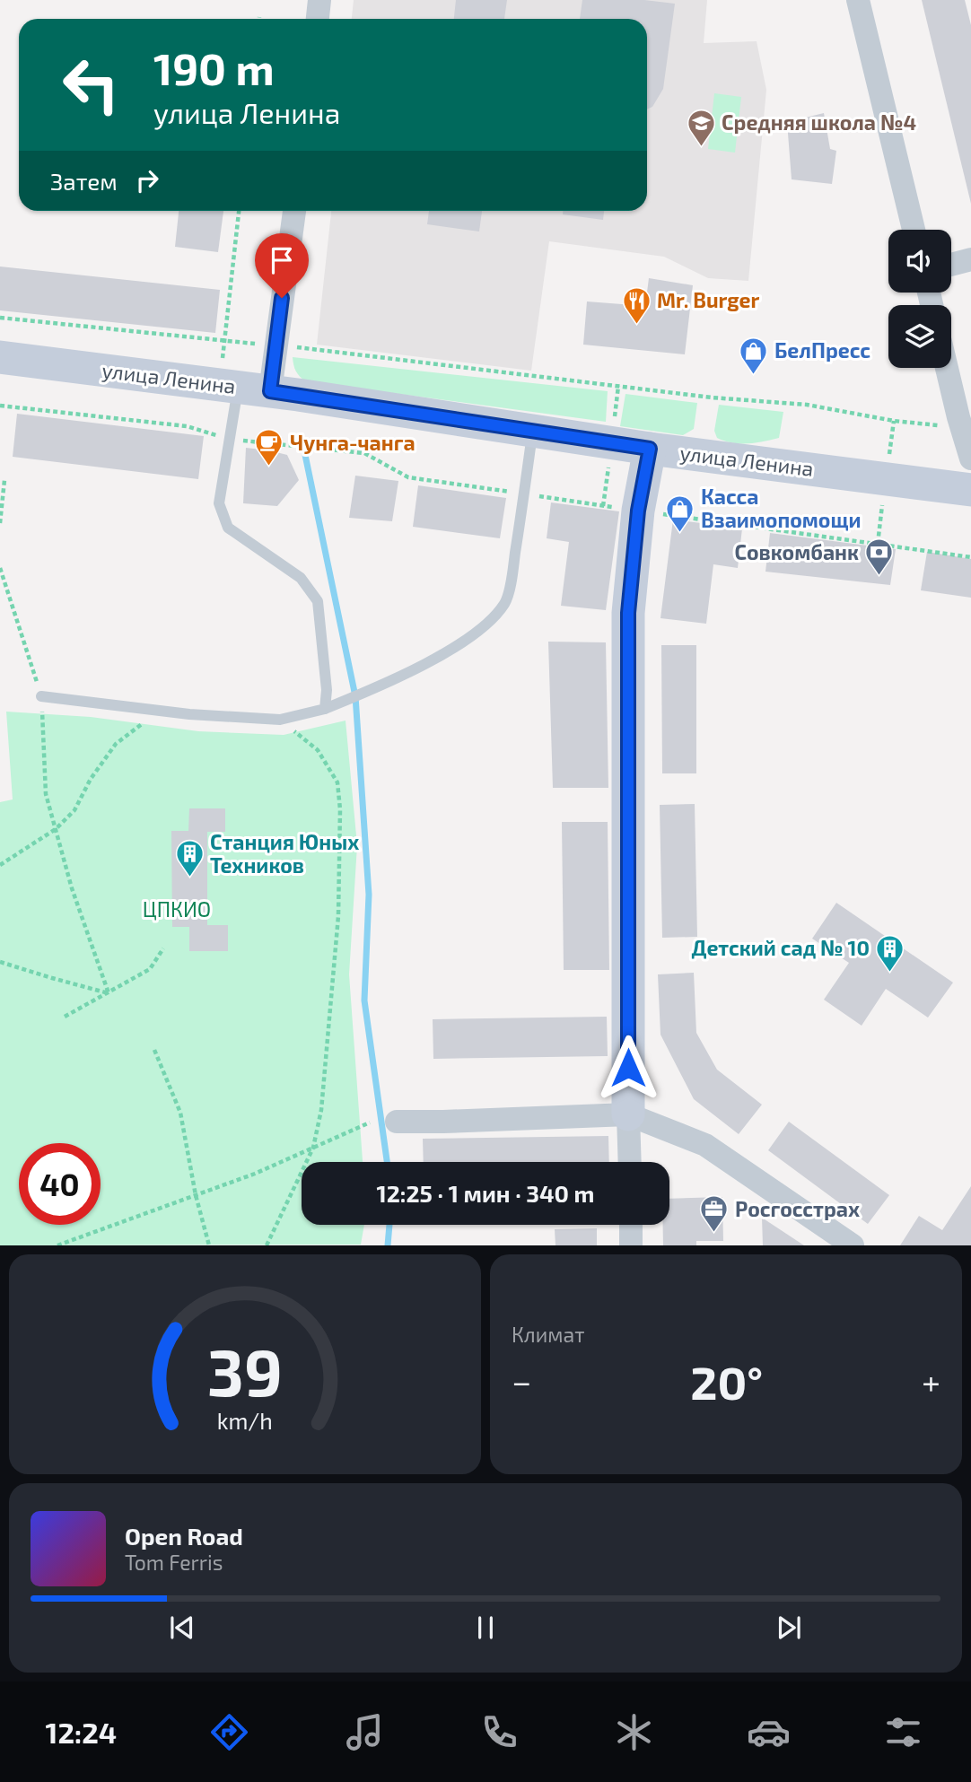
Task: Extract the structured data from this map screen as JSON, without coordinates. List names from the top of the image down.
{
  "streets": {
    "street": ["улица Ленина"]
  },
  "parks": ["ЦПКИО"],
  "places": {
    "school or university": ["Средняя школа №4"],
    "restaurant": ["Mr. Burger"],
    "shop": ["БелПресс", "Касса Взаимопомощи"],
    "cafe": ["Чунга-чанга"],
    "bank": ["Совкомбанк"],
    "building": ["Станция Юных Техников", "Детский сад № 10"],
    "office": ["Росгосстрах"]
  },
  "page": {
    "turn": ["190 m", "улица Ленина"],
    "then": "Затем",
    "limit": "40",
    "trip": "12:25 · 1 мин · 340 m",
    "tile": "Климат",
    "heat": ["−", "20°", "+"],
    "song": ["Open Road", "Tom Ferris"],
    "tabs": "12:24",
    "gauge": ["39", "km/h"]
  }
}
